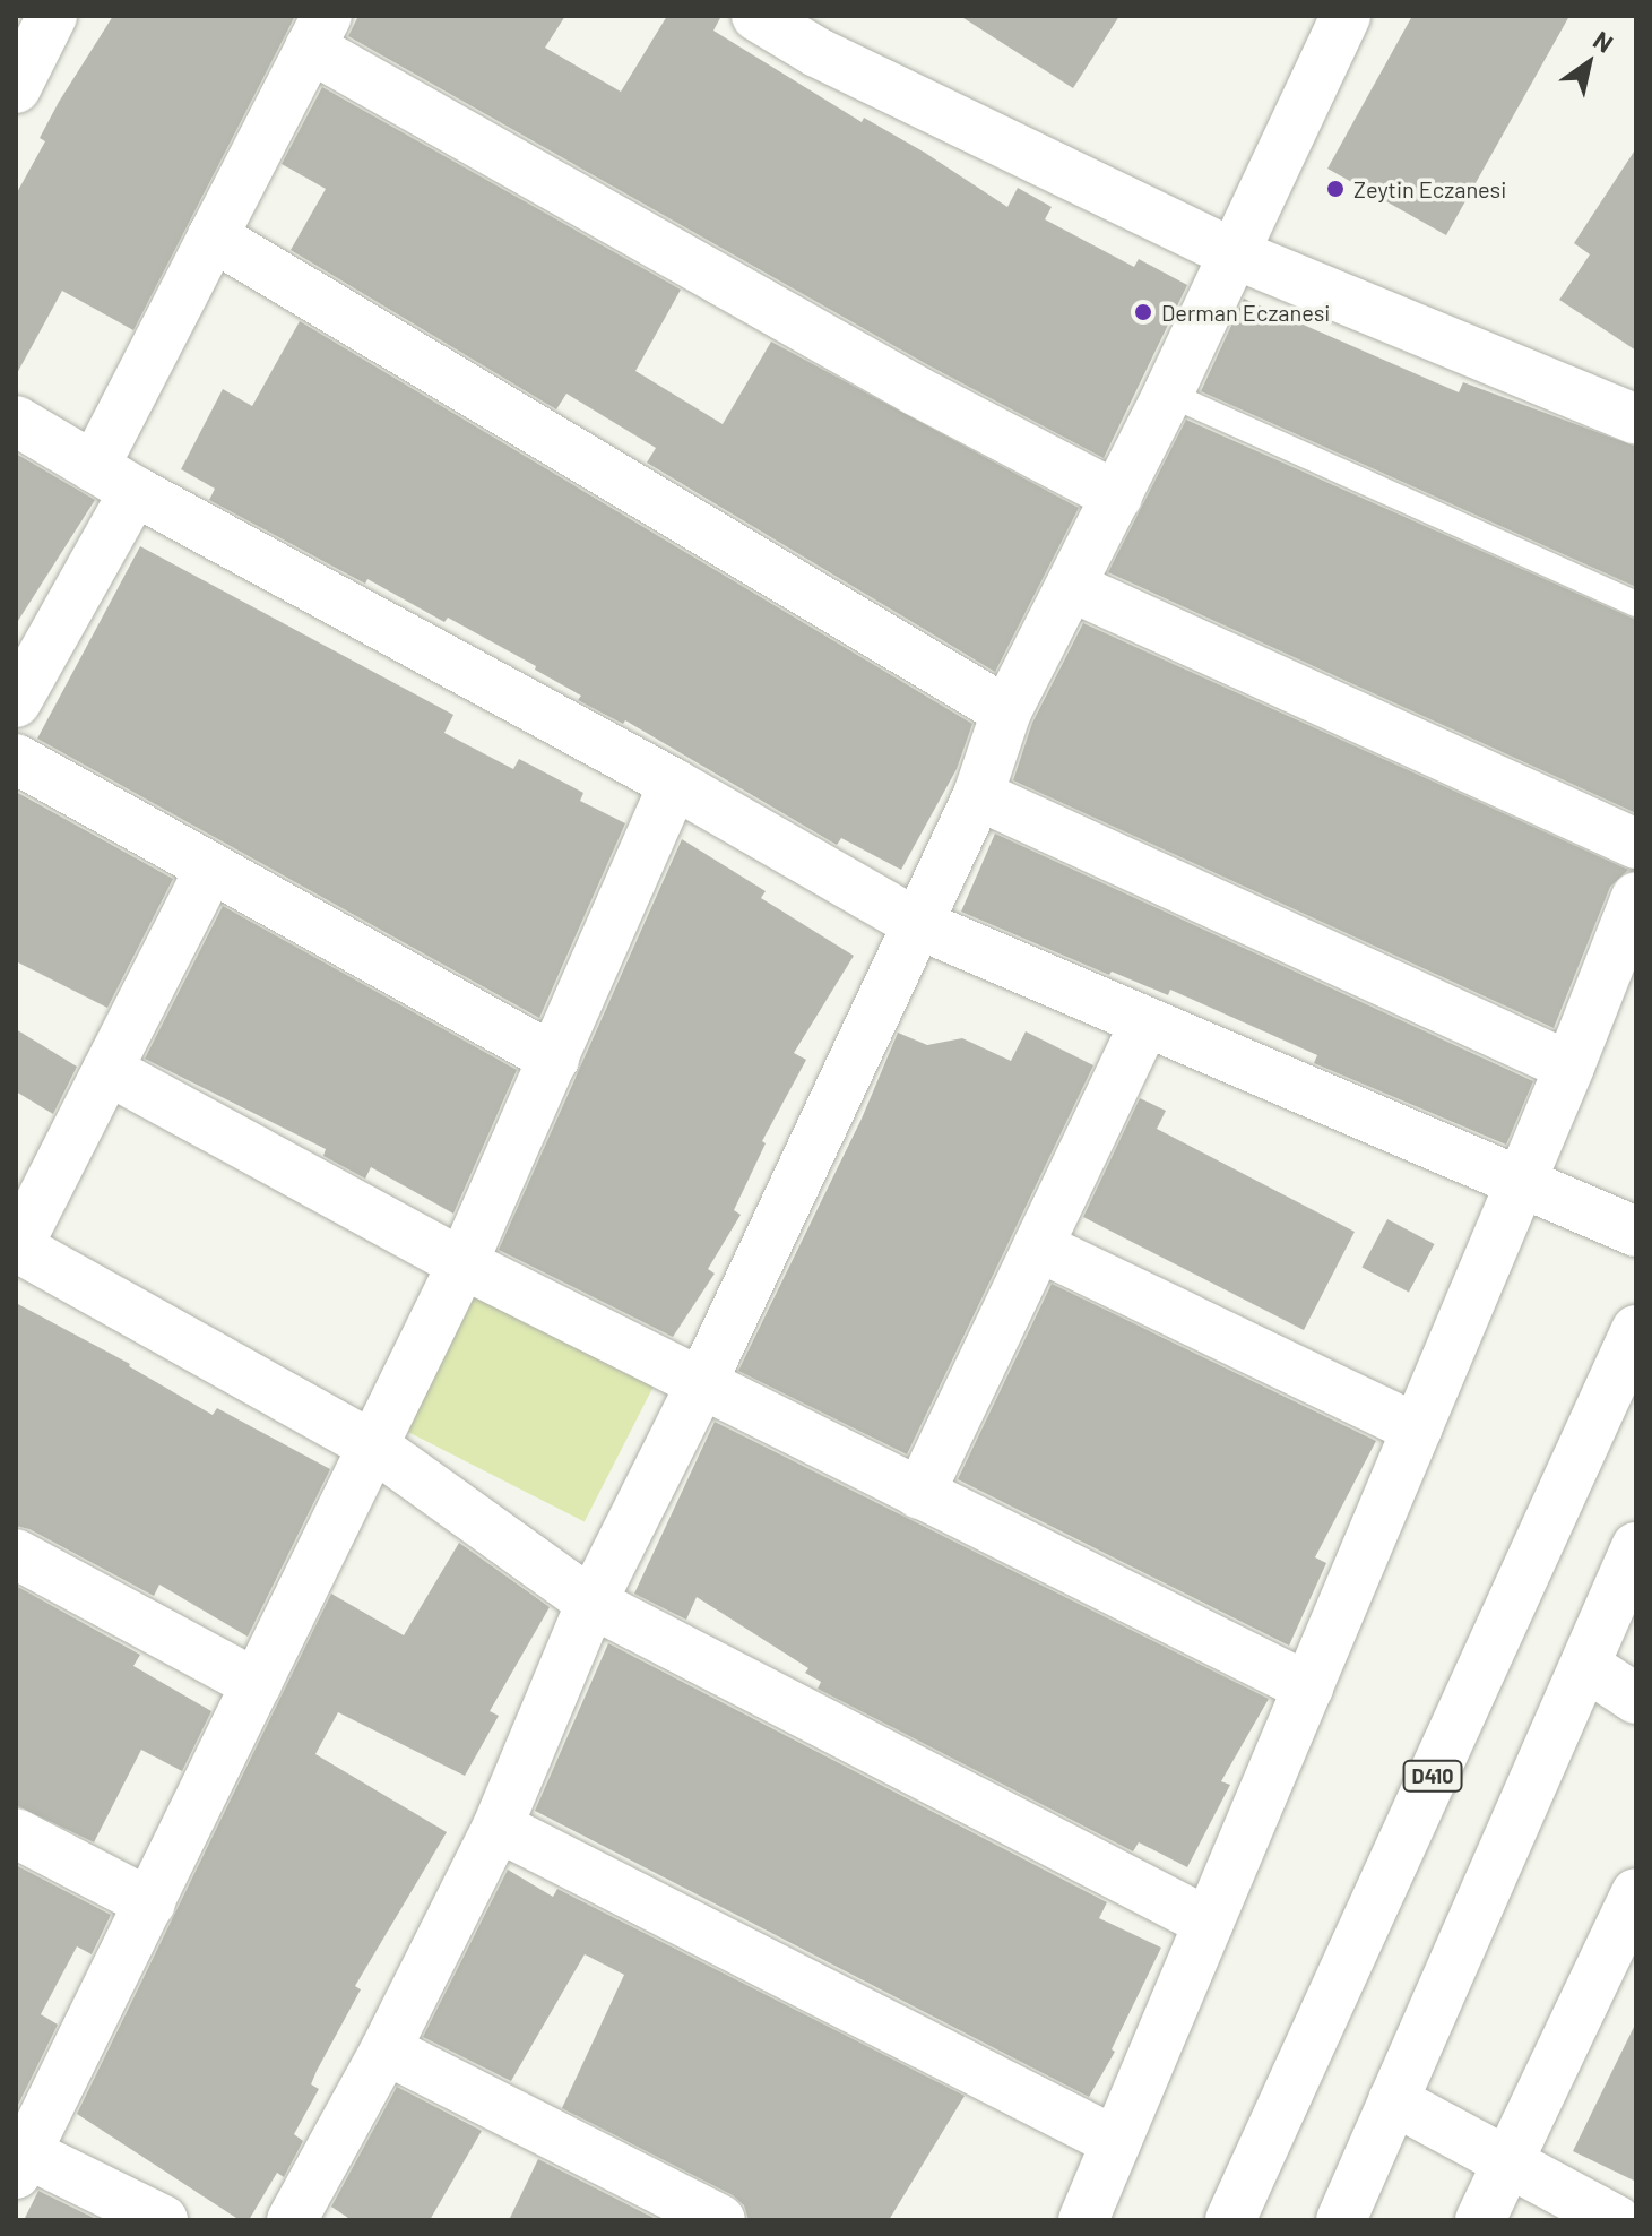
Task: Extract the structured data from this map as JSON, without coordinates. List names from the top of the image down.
{
  "streets": {
    "main road": ["D410"]
  },
  "places": ["Zeytin Eczanesi", "Derman Eczanesi"],
  "north": "top right"
}
